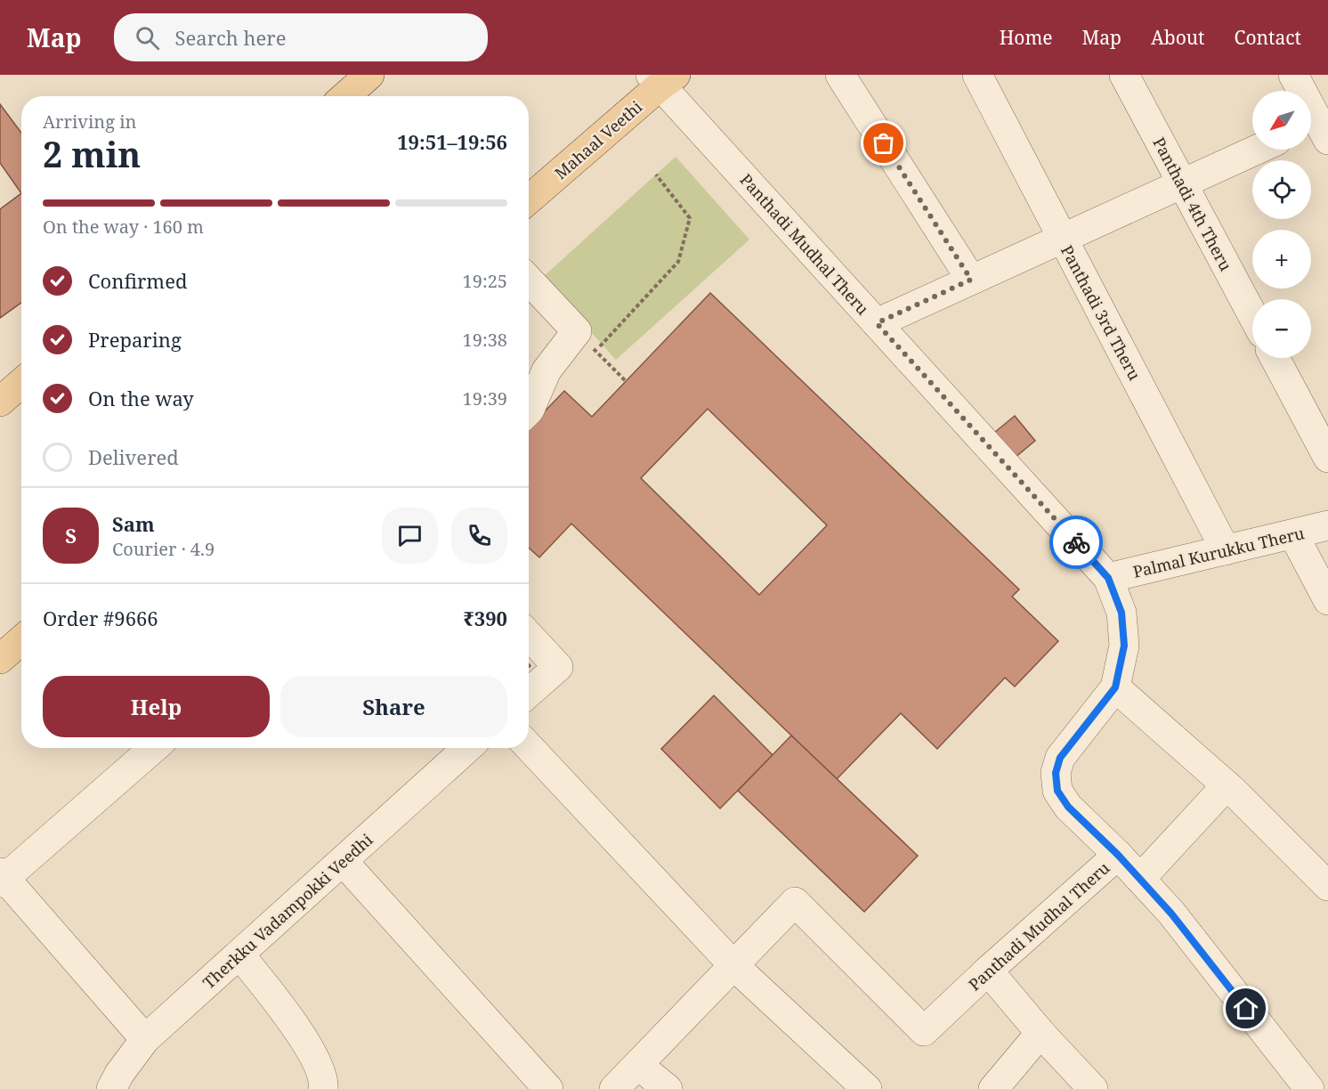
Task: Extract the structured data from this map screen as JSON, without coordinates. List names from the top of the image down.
{
  "streets": {
    "main road": ["Mahaal Veethi"],
    "street": [
      "Panthadi 4th Theru",
      "Panthadi Mudhal Theru",
      "Panthadi 3rd Theru",
      "Palmal Kurukku Theru",
      "Therkku Vadampokki Veedhi"
    ]
  },
  "crossings": [
    ["Mahaal Veethi", "Panthadi Mudhal Theru"],
    ["Panthadi Mudhal Theru", "Palmal Kurukku Theru"],
    ["Panthadi 3rd Theru", "Palmal Kurukku Theru"]
  ],
  "north": "bottom left",
  "page": {
    "header": "Map",
    "search": "Search here",
    "nav": [
      "Home",
      "Map",
      "About",
      "Contact"
    ],
    "map_buttons": ["+", "−"],
    "heading": ["2 min", "Arriving in", "19:51–19:56"],
    "panel": [
      "Sam",
      "Courier · 4.9",
      "Order #9666",
      "₹390"
    ],
    "bar": "On the way · 160 m",
    "list": [
      ["Confirmed", "19:25"],
      ["Preparing", "19:38"],
      ["On the way", "19:39"],
      "Delivered"
    ],
    "round": "S",
    "buttons": ["Help", "Share"]
  }
}
